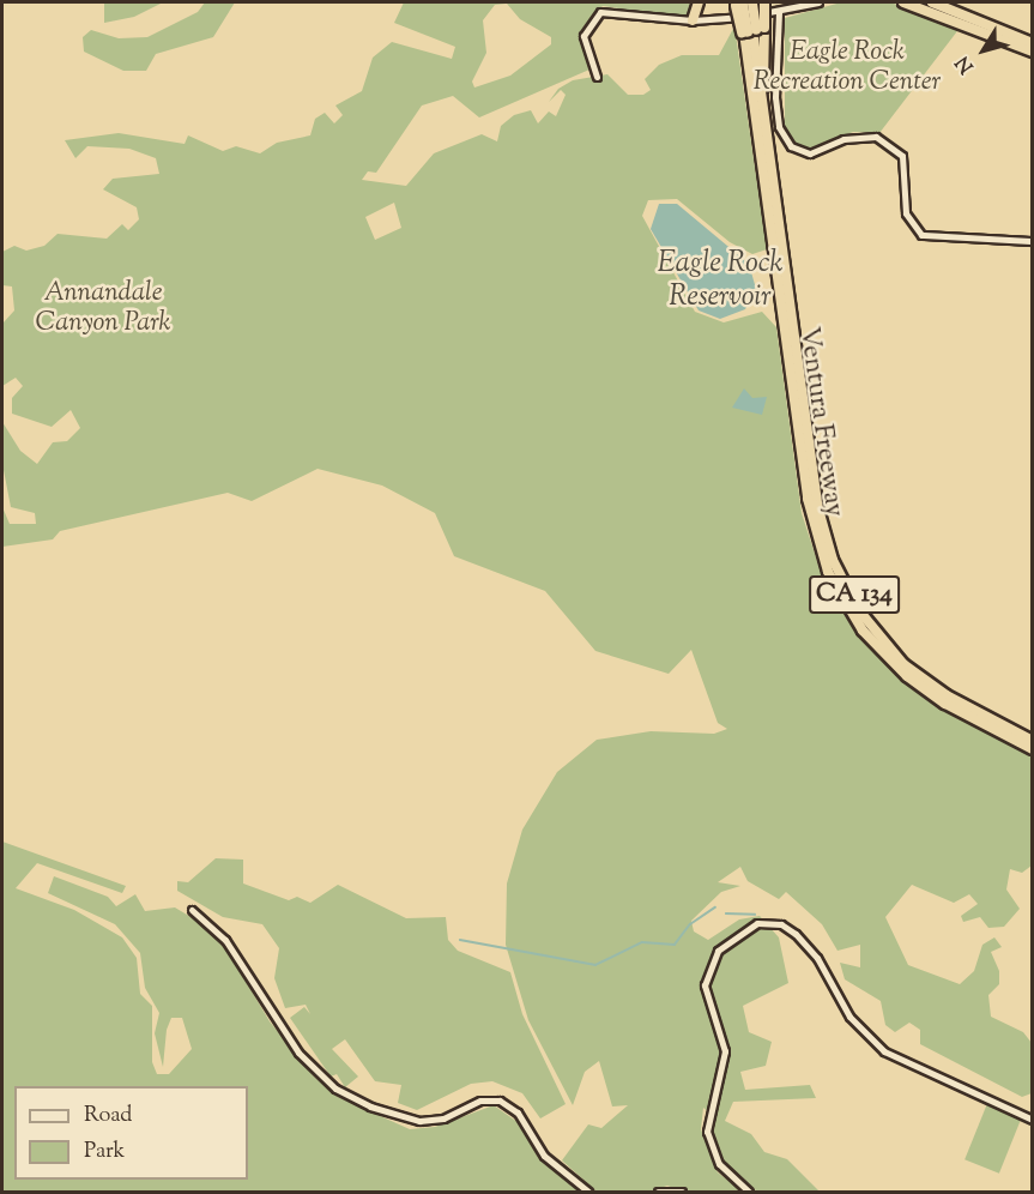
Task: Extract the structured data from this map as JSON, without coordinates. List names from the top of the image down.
{
  "streets": {
    "highway": ["Ventura Freeway", "CA 134"]
  },
  "water": ["Eagle Rock Reservoir"],
  "parks": ["Eagle Rock Recreation Center", "Annandale Canyon Park"],
  "legend": ["Road", "Park"],
  "north": "bottom left"
}
